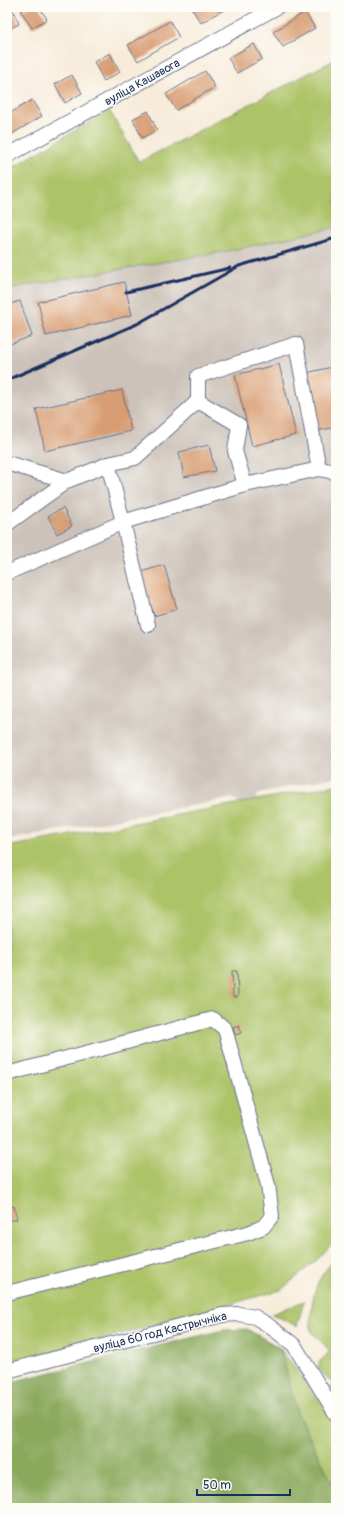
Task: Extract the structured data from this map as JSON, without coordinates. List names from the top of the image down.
{
  "streets": {
    "street": ["вуліца Кашавога", "вуліца 60 год Кастрычніка"]
  },
  "scale_bar": "50 m"
}
